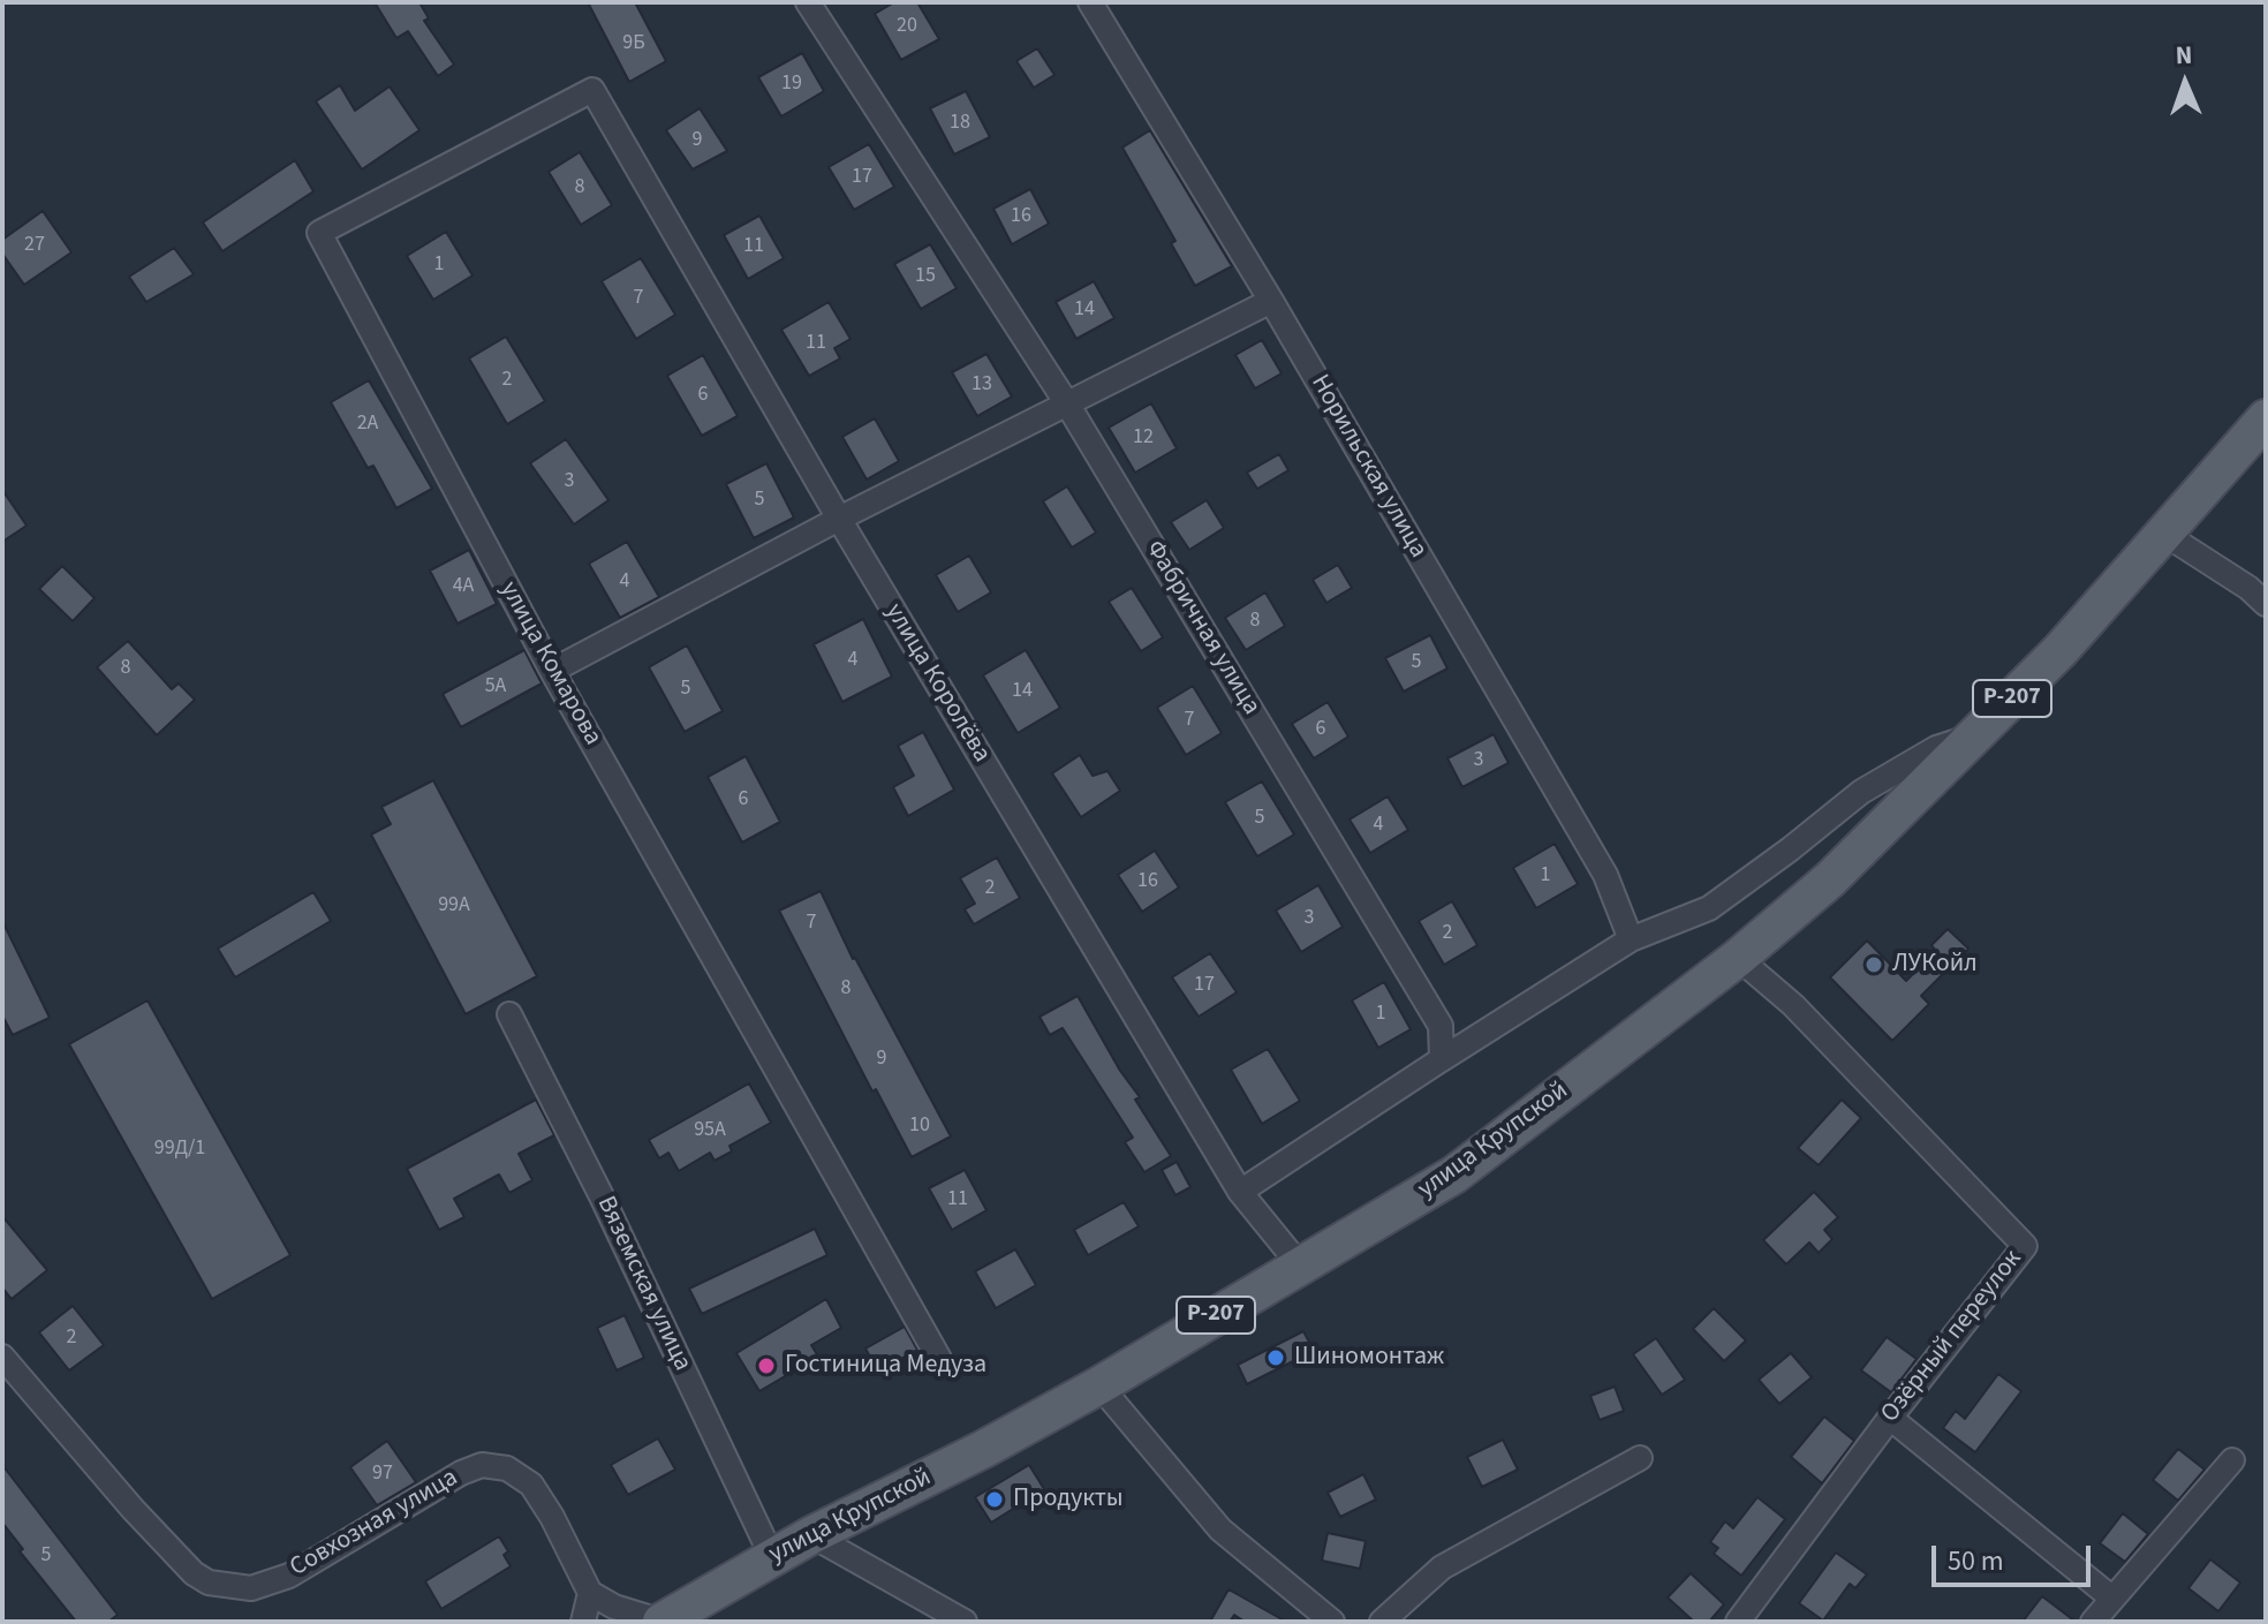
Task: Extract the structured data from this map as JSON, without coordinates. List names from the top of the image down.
{
  "streets": {
    "main road": ["Р-207", "улица Крупской"],
    "street": [
      "Норильская улица",
      "Фабричная улица",
      "улица Комарова",
      "улица Королёва",
      "Вяземская улица",
      "Озёрный переулок",
      "Совхозная улица"
    ]
  },
  "crossings": [
    ["улица Комарова", "улица Королёва"],
    ["улица Королёва", "улица Крупской"],
    ["улица Крупской", "Вяземская улица"],
    ["улица Крупской", "Озёрный переулок"]
  ],
  "places": [
    "ЛУКойл",
    "Шиномонтаж",
    "Гостиница Медуза",
    "Продукты"
  ],
  "house_numbers": [
    "20",
    "9Б",
    "19",
    "18",
    "9",
    "17",
    "8",
    "16",
    "27",
    "11",
    "1",
    "15",
    "7",
    "14",
    "11",
    "2",
    "13",
    "6",
    "2А",
    "12",
    "3",
    "5",
    "4",
    "4А",
    "8",
    "4",
    "5",
    "8",
    "5А",
    "5",
    "14",
    "7",
    "6",
    "3",
    "6",
    "5",
    "4",
    "1",
    "16",
    "2",
    "99А",
    "3",
    "7",
    "2",
    "17",
    "8",
    "1",
    "9",
    "10",
    "95А",
    "99Д/1",
    "11",
    "2",
    "97",
    "5"
  ],
  "scale_bar": "50 m",
  "north": "top"
}
